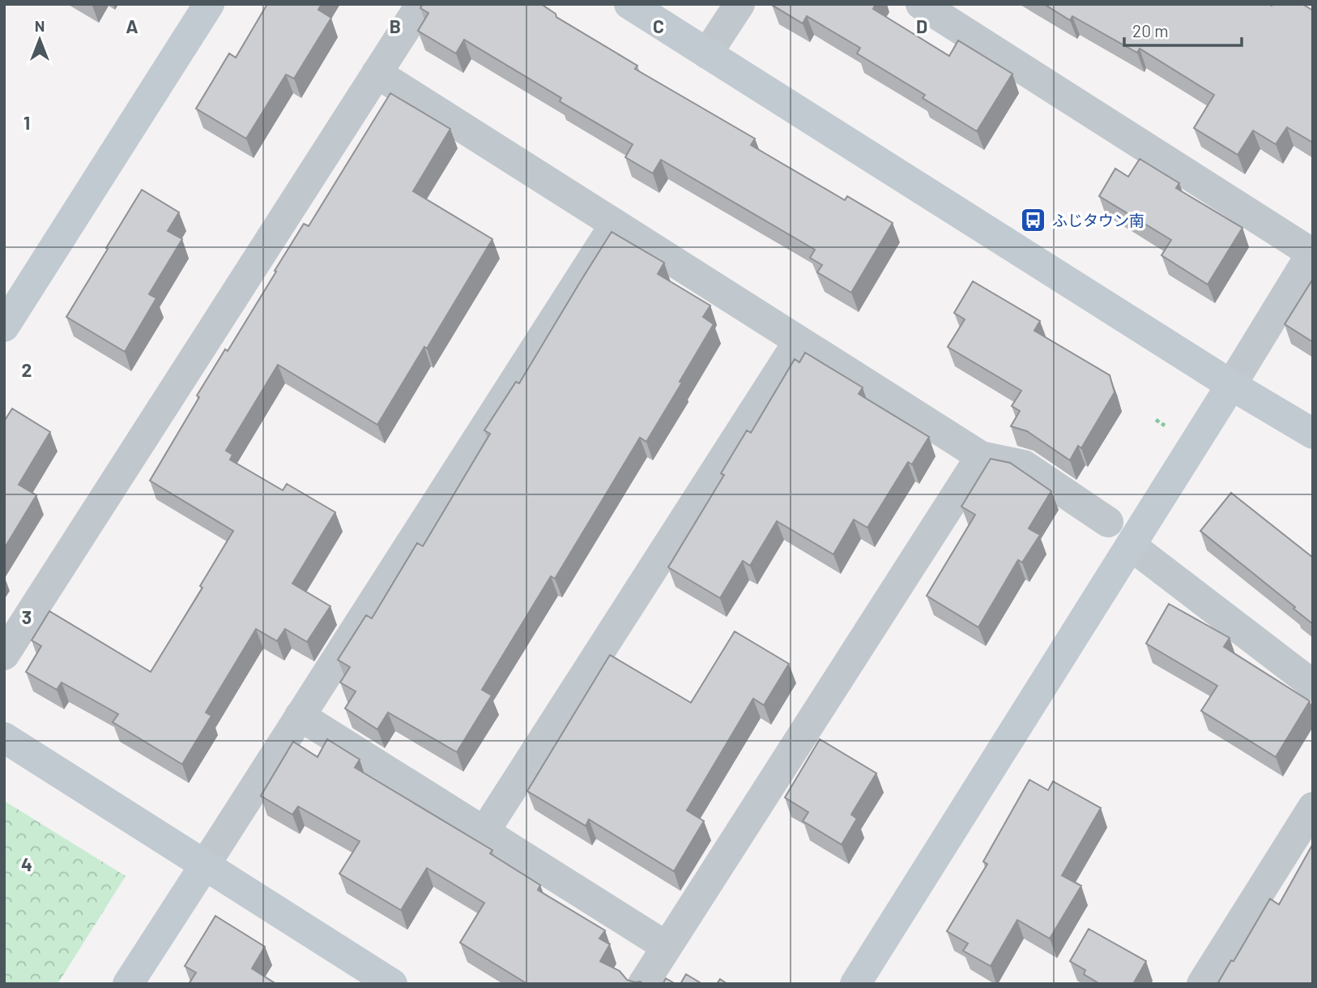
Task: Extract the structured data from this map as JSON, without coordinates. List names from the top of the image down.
{
  "places": {
    "bus stop": ["ふじタウン南"]
  },
  "scale_bar": "20 m",
  "north": "top",
  "grid": {
    "columns": [
      "A",
      "B",
      "C",
      "D"
    ],
    "rows": [
      "1",
      "2",
      "3",
      "4"
    ]
  }
}
